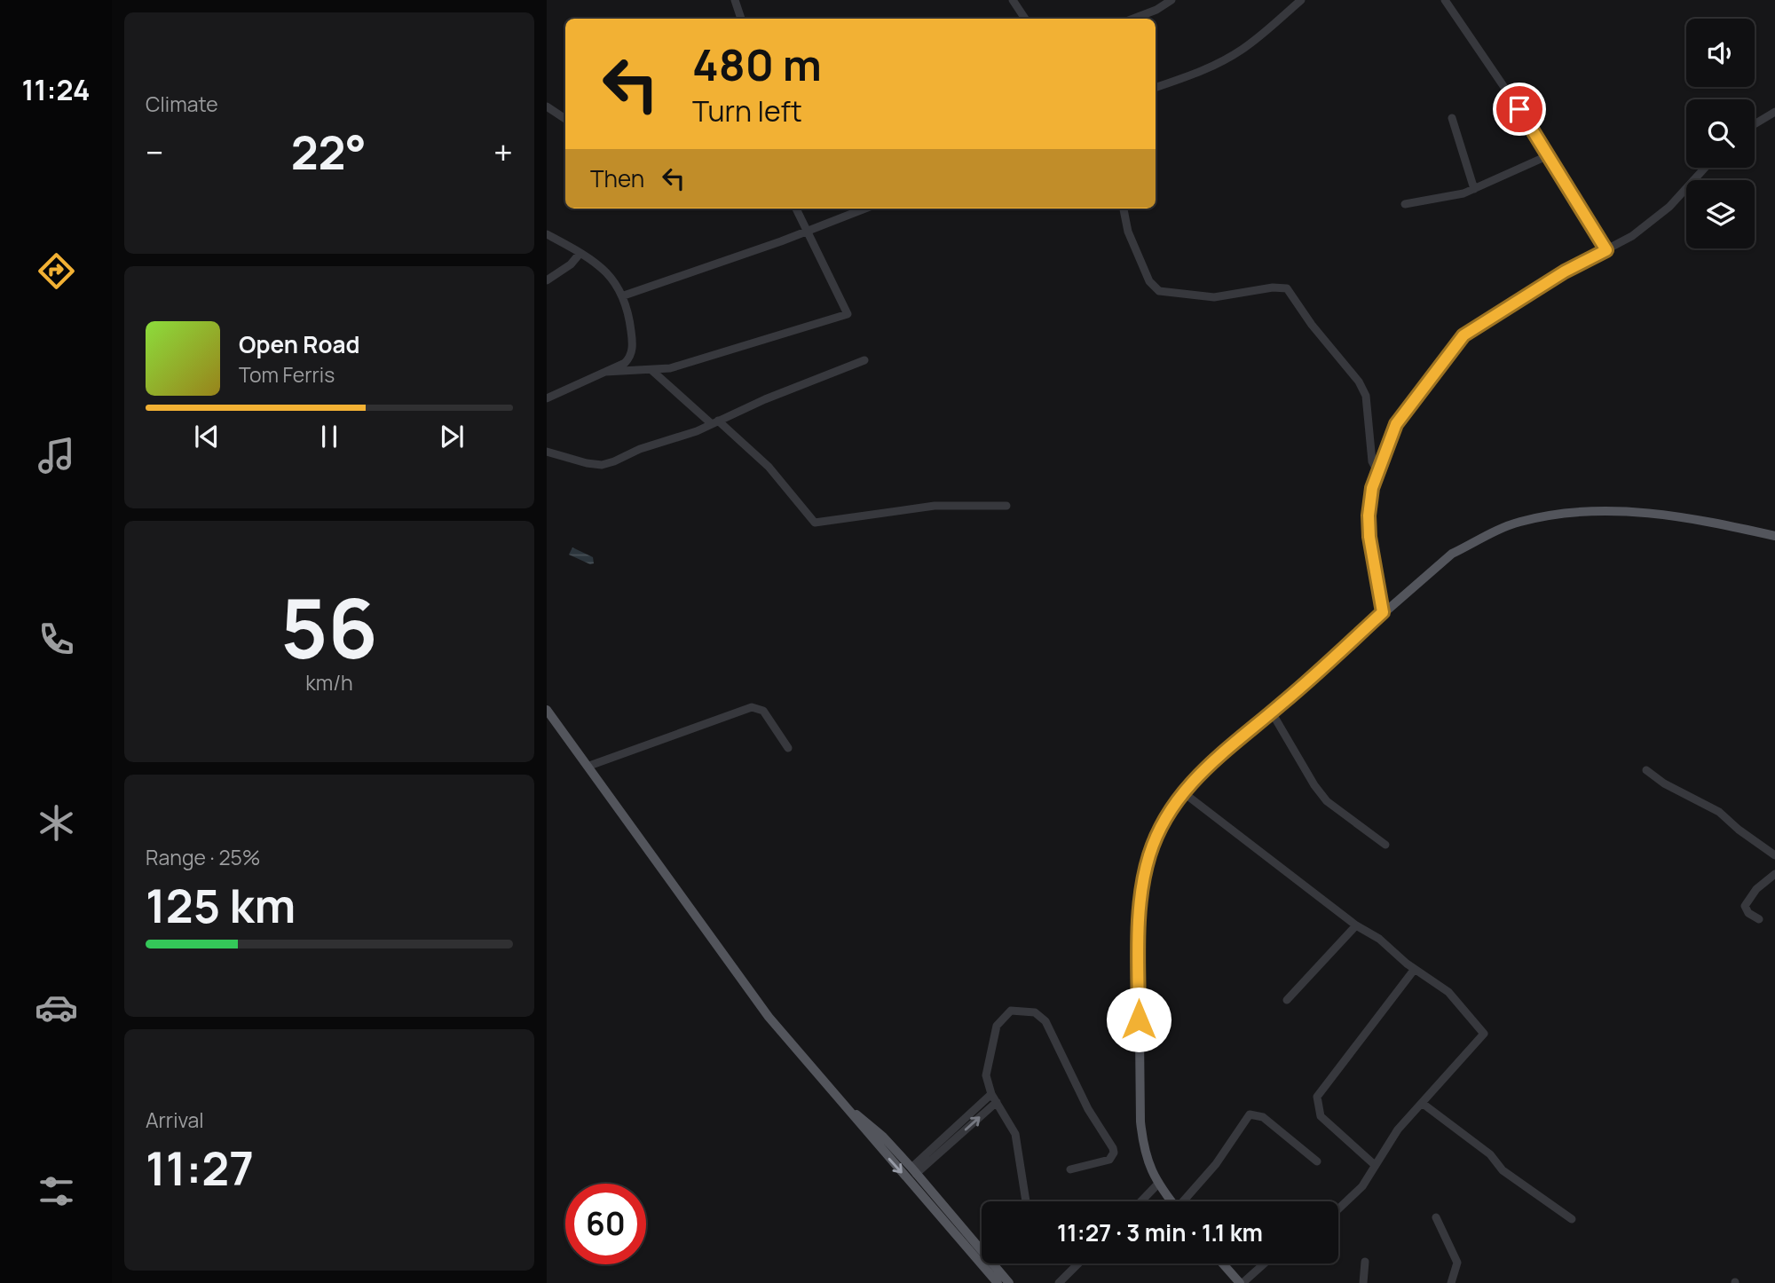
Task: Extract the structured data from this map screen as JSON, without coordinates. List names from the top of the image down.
{
  "page": {
    "tabs": "11:24",
    "tile": [
      "Climate",
      ["56", "km/h"],
      ["Range · 25%", "125 km"],
      ["Arrival", "11:27"]
    ],
    "turn": ["480 m", "Turn left"],
    "heat": ["−", "22°", "+"],
    "then": "Then",
    "song": ["Open Road", "Tom Ferris"],
    "limit": "60",
    "trip": "11:27 · 3 min · 1.1 km"
  }
}
